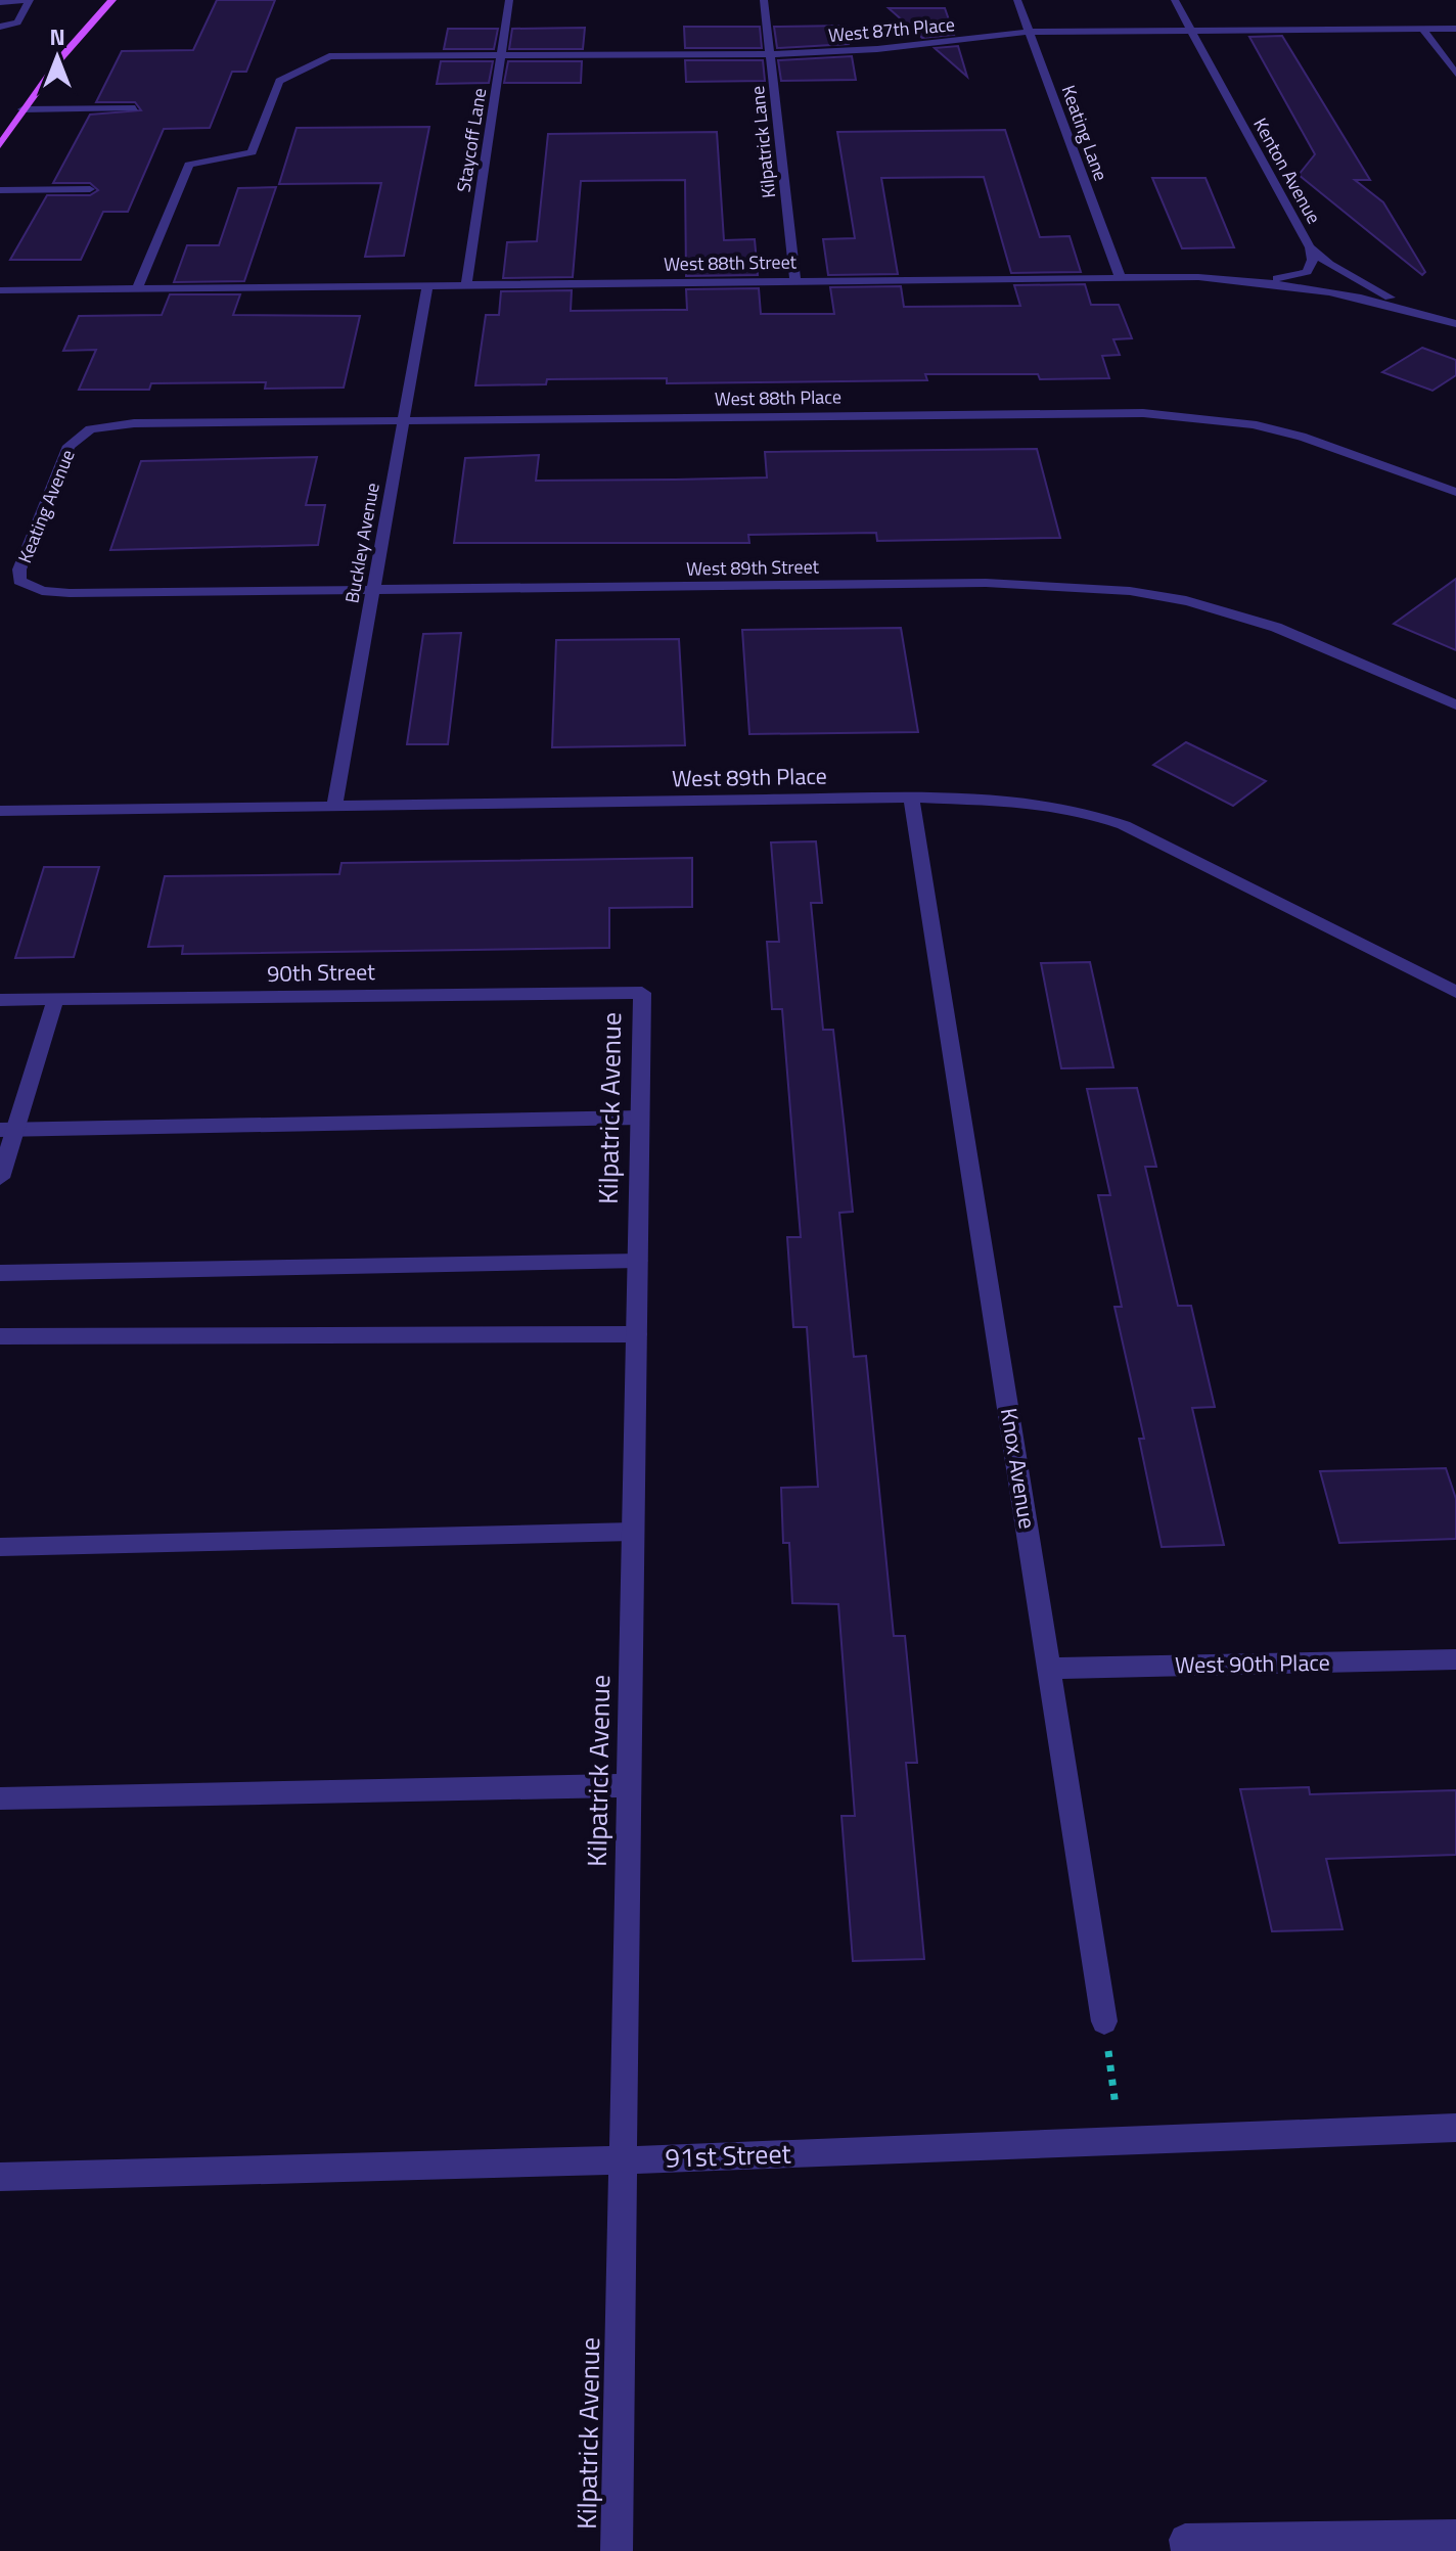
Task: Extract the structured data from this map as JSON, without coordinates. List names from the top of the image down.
{
  "streets": {
    "street": [
      "West 87th Place",
      "Keating Lane",
      "Staycoff Lane",
      "Kilpatrick Lane",
      "Kenton Avenue",
      "West 88th Street",
      "West 88th Place",
      "Keating Avenue",
      "Buckley Avenue",
      "West 89th Street",
      "West 89th Place",
      "90th Street",
      "Kilpatrick Avenue",
      "Knox Avenue",
      "West 90th Place",
      "91st Street"
    ]
  },
  "crossings": [
    ["West 87th Place", "Keating Lane"],
    ["West 87th Place", "Staycoff Lane"],
    ["West 87th Place", "Kilpatrick Lane"],
    ["West 87th Place", "Kenton Avenue"],
    ["West 87th Place", "West 88th Street"],
    ["Keating Lane", "West 88th Street"],
    ["Staycoff Lane", "West 88th Street"],
    ["Kilpatrick Lane", "West 88th Street"],
    ["Kenton Avenue", "West 88th Street"],
    ["West 88th Street", "Buckley Avenue"],
    ["West 88th Place", "Keating Avenue"],
    ["West 88th Place", "Buckley Avenue"],
    ["Keating Avenue", "West 89th Street"],
    ["Buckley Avenue", "West 89th Street"],
    ["Buckley Avenue", "West 89th Place"],
    ["West 89th Place", "Knox Avenue"],
    ["90th Street", "Kilpatrick Avenue"],
    ["Kilpatrick Avenue", "91st Street"],
    ["Knox Avenue", "West 90th Place"]
  ],
  "north": "top"
}
